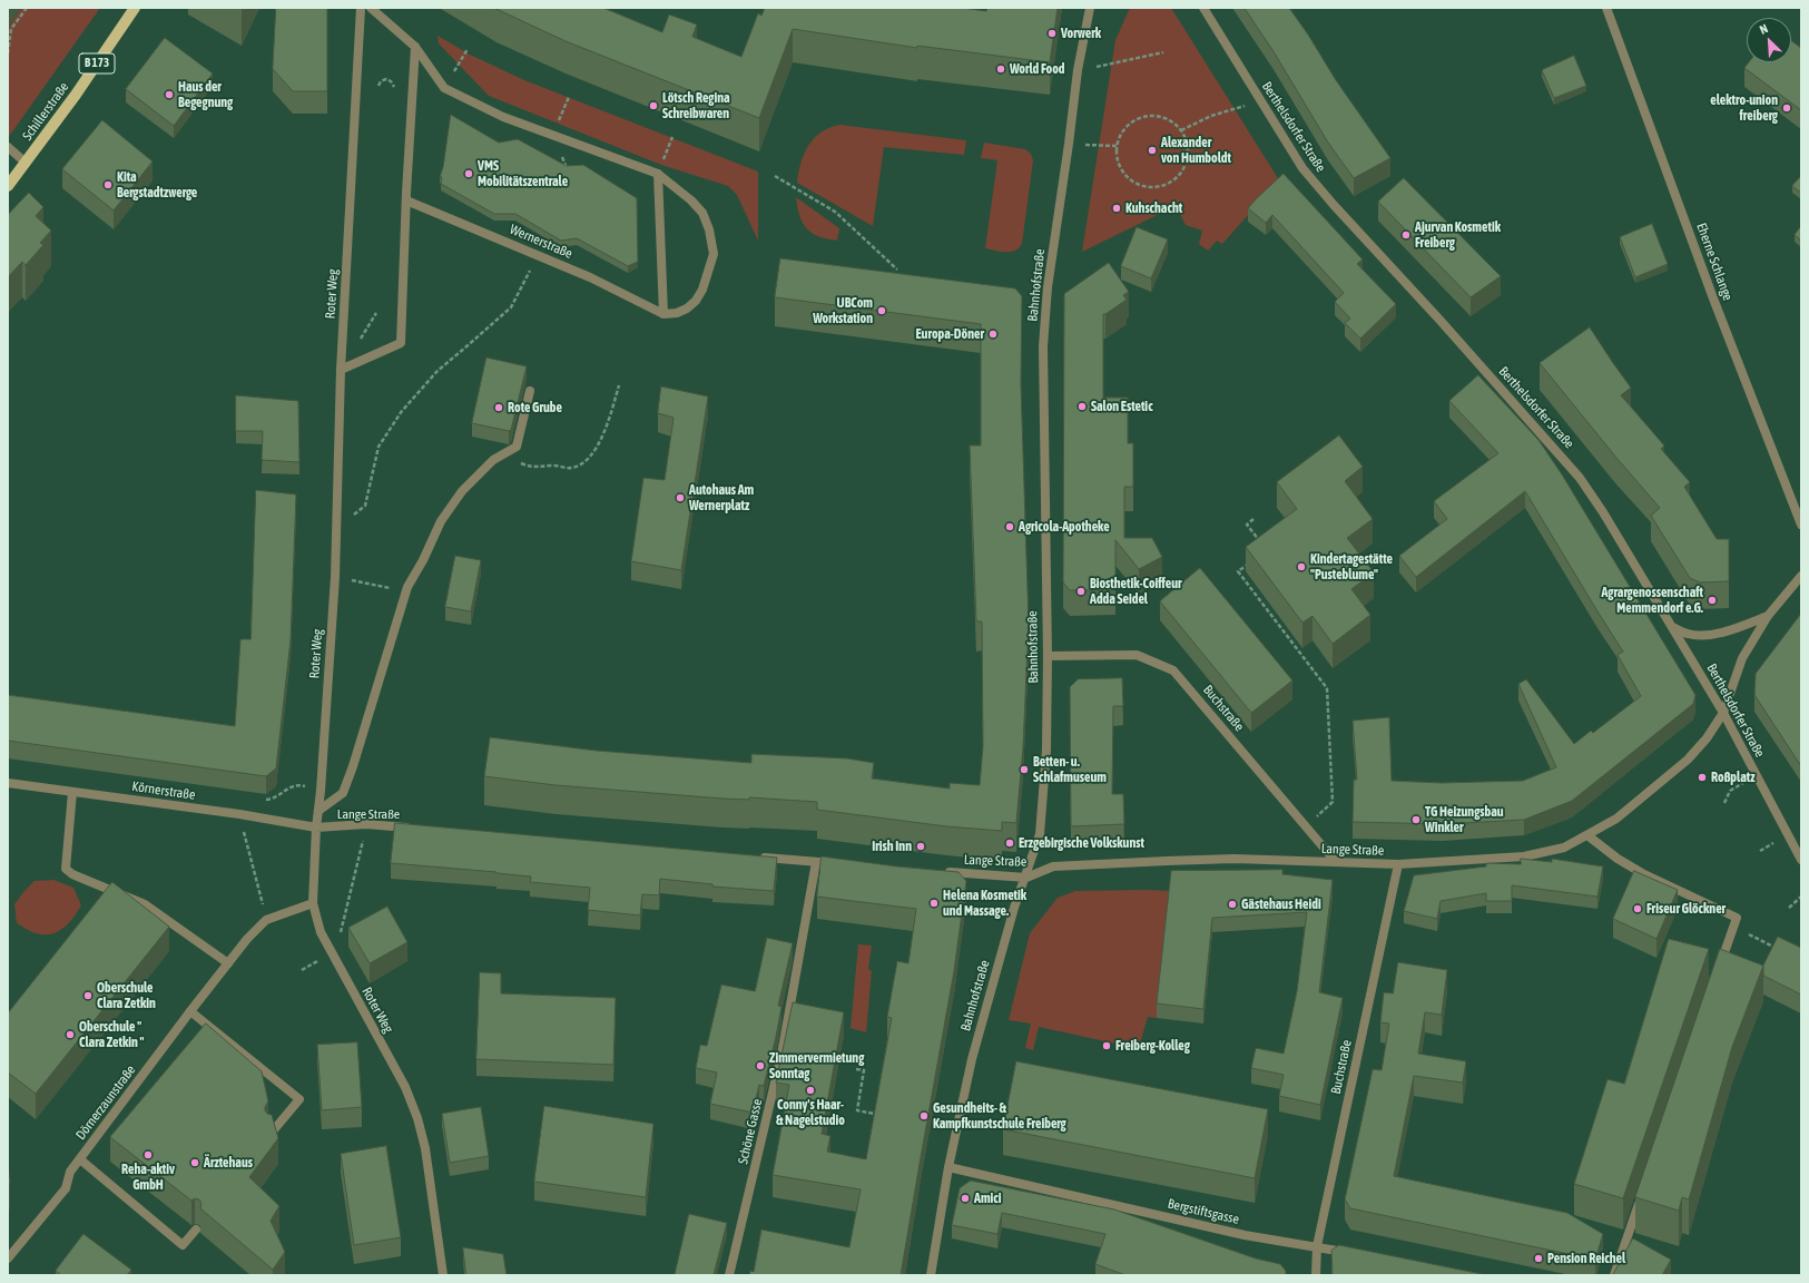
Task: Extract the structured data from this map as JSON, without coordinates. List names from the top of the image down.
{
  "streets": {
    "main road": ["B 173", "Schillerstraße"],
    "street": [
      "Berthelsdorfer Straße",
      "Wernerstraße",
      "Eherne Schlange",
      "Bahnhofstraße",
      "Roter Weg",
      "Buchstraße",
      "Körnerstraße",
      "Lange Straße",
      "Dörnerzaunstraße",
      "Schöne Gasse",
      "Bergstiftsgasse"
    ]
  },
  "crossings": [
    ["Berthelsdorfer Straße", "Lange Straße"],
    ["Bahnhofstraße", "Buchstraße"],
    ["Bahnhofstraße", "Lange Straße"],
    ["Bahnhofstraße", "Bergstiftsgasse"],
    ["Roter Weg", "Körnerstraße"],
    ["Roter Weg", "Lange Straße"],
    ["Roter Weg", "Dörnerzaunstraße"],
    ["Buchstraße", "Lange Straße"],
    ["Buchstraße", "Bergstiftsgasse"],
    ["Körnerstraße", "Lange Straße"]
  ],
  "places": [
    "Vorwerk",
    "World Food",
    "Haus der Begegnung",
    "Lötsch Regina Schreibwaren",
    "elektro-union freiberg",
    "Alexander von Humboldt",
    "VMS Mobilitätszentrale",
    "Kita Bergstadtzwerge",
    "Kuhschacht",
    "Ajurvan Kosmetik Freiberg",
    "UBCom Workstation",
    "Europa-Döner",
    "Salon Estetic",
    "Rote Grube",
    "Autohaus Am Wernerplatz",
    "Agricola-Apotheke",
    "Kindertagestätte \"Pusteblume\"",
    "Biosthetik-Coiffeur Adda Seidel",
    "Agrargenossenschaft Memmendorf e.G.",
    "Betten- u. Schlafmuseum",
    "Roßplatz",
    "TG Heizungsbau Winkler",
    "Erzgebirgische Volkskunst",
    "Irish Inn",
    "Helena Kosmetik und Massage.",
    "Gästehaus Heidi",
    "Friseur Glöckner",
    "Oberschule Clara Zetkin",
    "Oberschule \" Clara Zetkin \"",
    "Freiberg-Kolleg",
    "Zimmervermietung Sonntag",
    "Conny's Haar- & Nagelstudio",
    "Gesundheits- & Kampfkunstschule Freiberg",
    "Reha-aktiv GmbH",
    "Ärztehaus",
    "Amici",
    "Pension Reichel"
  ],
  "north": "top left"
}
